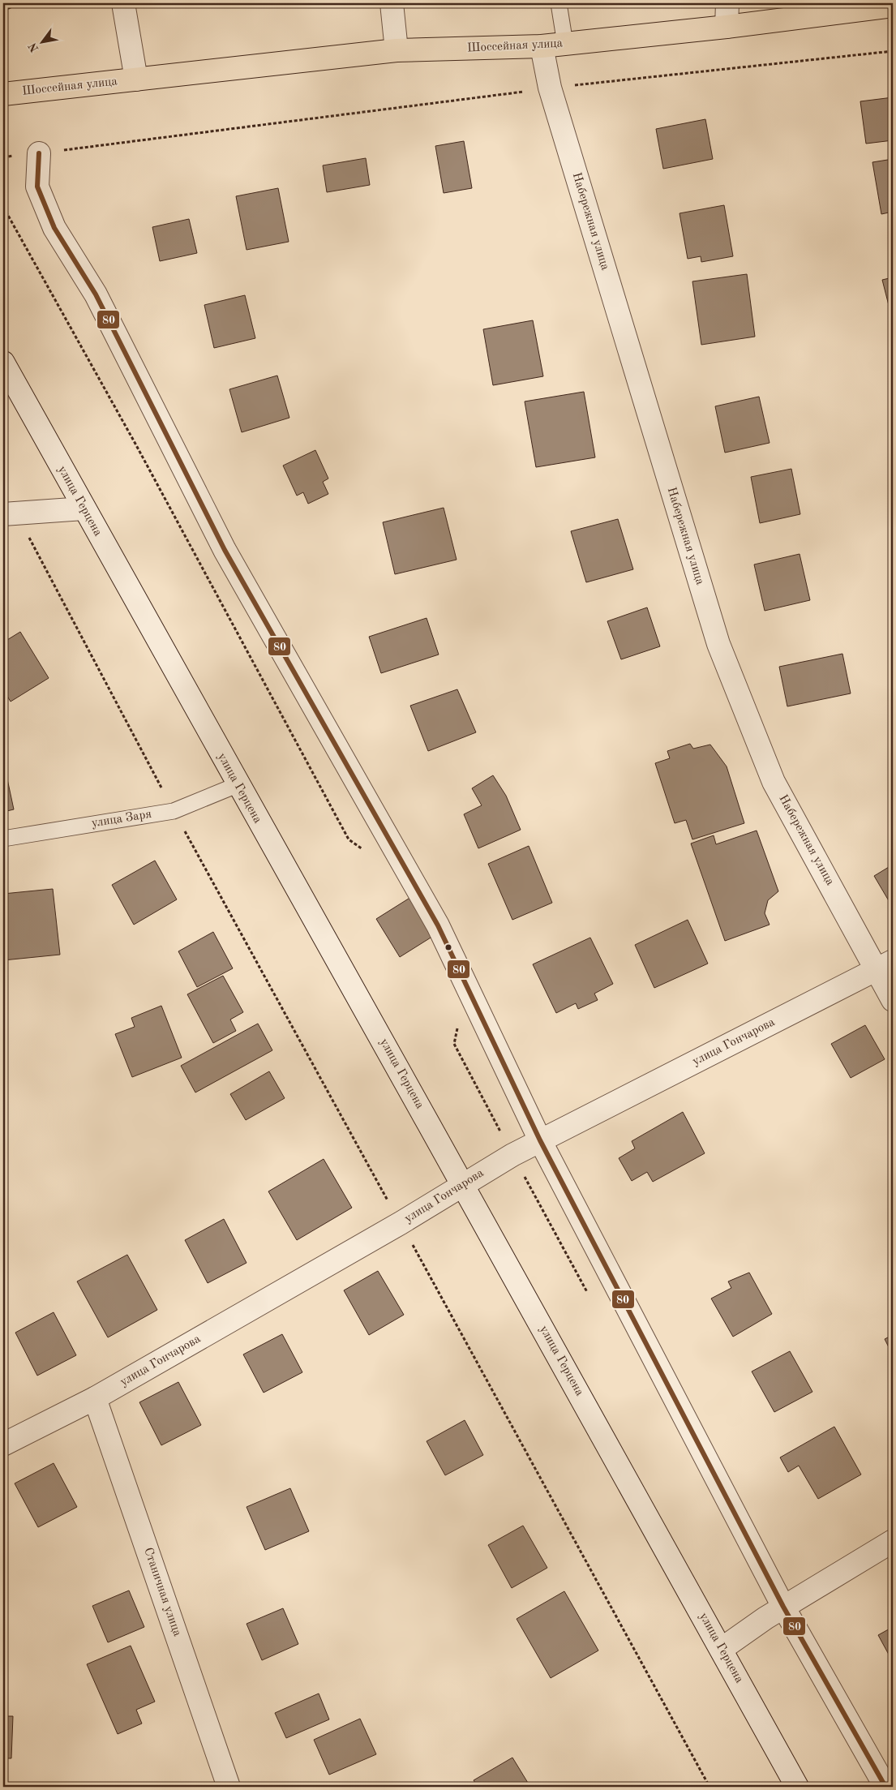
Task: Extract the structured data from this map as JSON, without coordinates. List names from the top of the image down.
{
  "streets": {
    "main road": ["Шоссейная улица"],
    "street": [
      "Набережная улица",
      "улица Герцена",
      "улица Гончарова",
      "Станичная улица"
    ],
    "lane": ["улица Заря"]
  },
  "crossings": [
    ["Шоссейная улица", "Набережная улица"],
    ["Набережная улица", "улица Гончарова"],
    ["улица Герцена", "улица Заря"],
    ["улица Герцена", "улица Гончарова"],
    ["улица Гончарова", "Станичная улица"]
  ],
  "lines": ["transit line 80"],
  "north": "bottom left"
}
